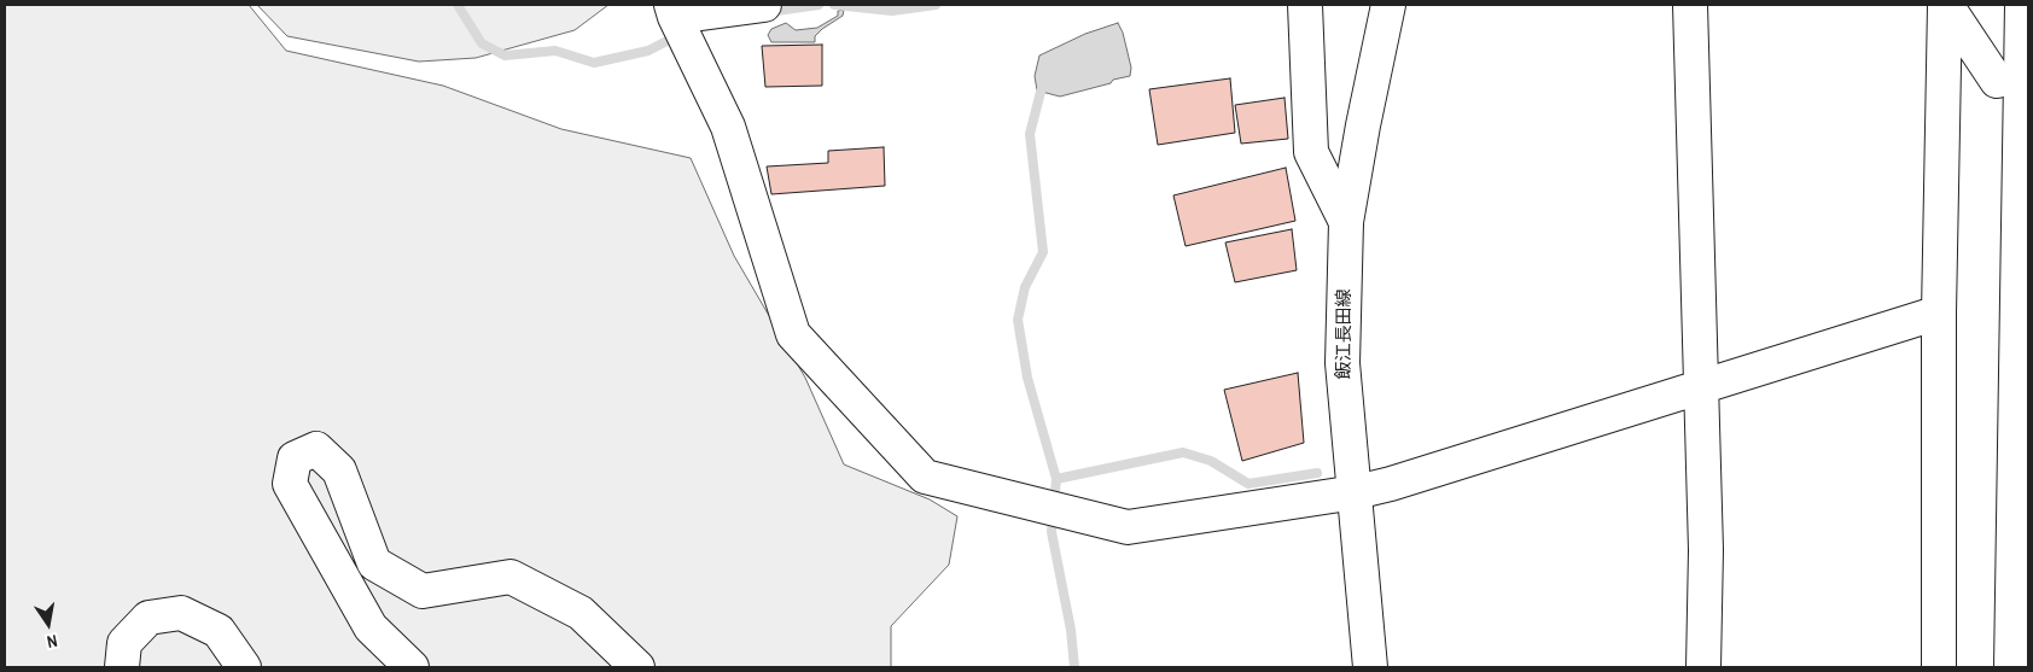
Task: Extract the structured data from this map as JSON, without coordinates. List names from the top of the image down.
{
  "streets": {
    "main road": ["飯江長田線"]
  },
  "north": "bottom"
}
